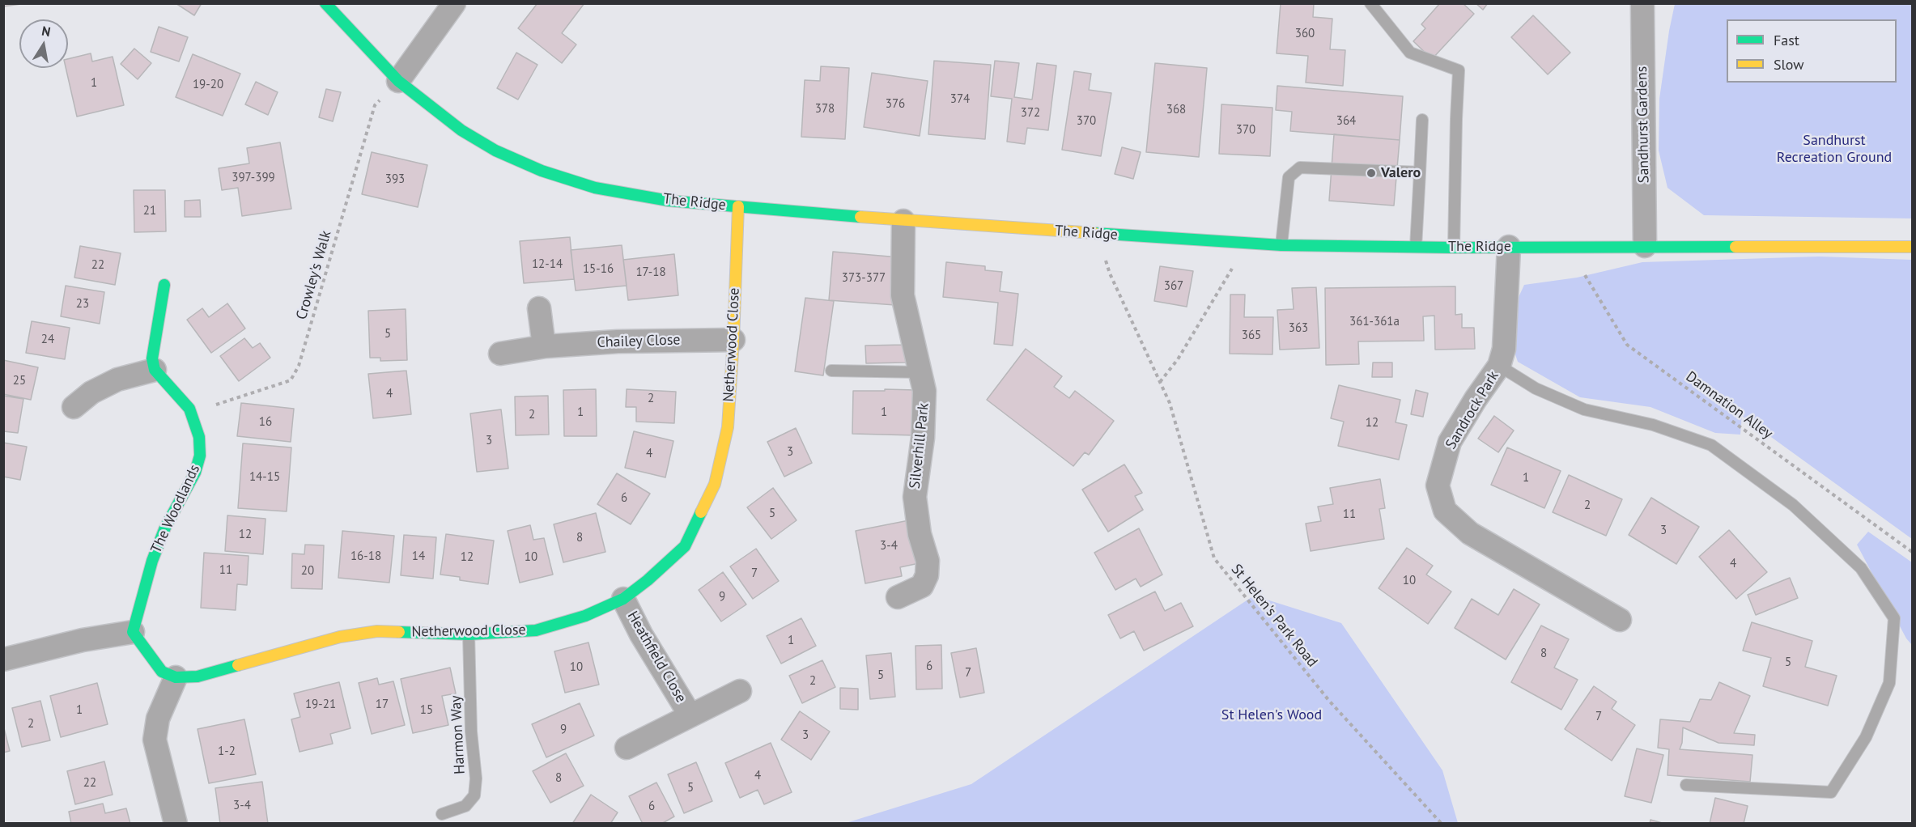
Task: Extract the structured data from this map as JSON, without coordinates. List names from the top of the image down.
{
  "streets": {
    "main road": ["The Ridge", "Netherwood Close", "The Woodlands"],
    "street": [
      "Sandhurst Gardens",
      "Chailey Close",
      "Sandrock Park",
      "Silverhill Park",
      "Heathfield Close"
    ],
    "lane": ["Harmon Way"],
    "path": ["Crowley's Walk", "Damnation Alley", "St Helen's Park Road"]
  },
  "crossings": [
    ["Sandhurst Gardens", "The Ridge"],
    ["The Ridge", "Crowley's Walk"],
    ["The Ridge", "Netherwood Close"],
    ["The Ridge", "Damnation Alley"],
    ["The Ridge", "Sandrock Park"],
    ["The Ridge", "Silverhill Park"],
    ["The Ridge", "St Helen's Park Road"],
    ["Crowley's Walk", "The Woodlands"],
    ["Chailey Close", "Netherwood Close"],
    ["Netherwood Close", "Heathfield Close"],
    ["Netherwood Close", "Harmon Way"]
  ],
  "parks": ["Sandhurst Recreation Ground", "St Helen's Wood"],
  "places": ["Valero"],
  "house_numbers": [
    "360",
    "1",
    "19-20",
    "374",
    "376",
    "378",
    "368",
    "372",
    "370",
    "364",
    "370",
    "397-399",
    "393",
    "21",
    "12-14",
    "22",
    "15-16",
    "17-18",
    "373-377",
    "367",
    "23",
    "361-361a",
    "363",
    "5",
    "365",
    "24",
    "25",
    "4",
    "2",
    "1",
    "1",
    "2",
    "16",
    "12",
    "3",
    "3",
    "4",
    "14-15",
    "1",
    "6",
    "2",
    "5",
    "11",
    "3",
    "12",
    "8",
    "3-4",
    "16-18",
    "14",
    "12",
    "10",
    "4",
    "11",
    "20",
    "7",
    "10",
    "9",
    "1",
    "8",
    "5",
    "6",
    "10",
    "7",
    "5",
    "2",
    "19-21",
    "17",
    "1",
    "15",
    "7",
    "2",
    "9",
    "3",
    "1-2",
    "4",
    "8",
    "22",
    "5",
    "3-4",
    "6"
  ],
  "legend": ["Fast", "Slow"],
  "north": "top"
}
